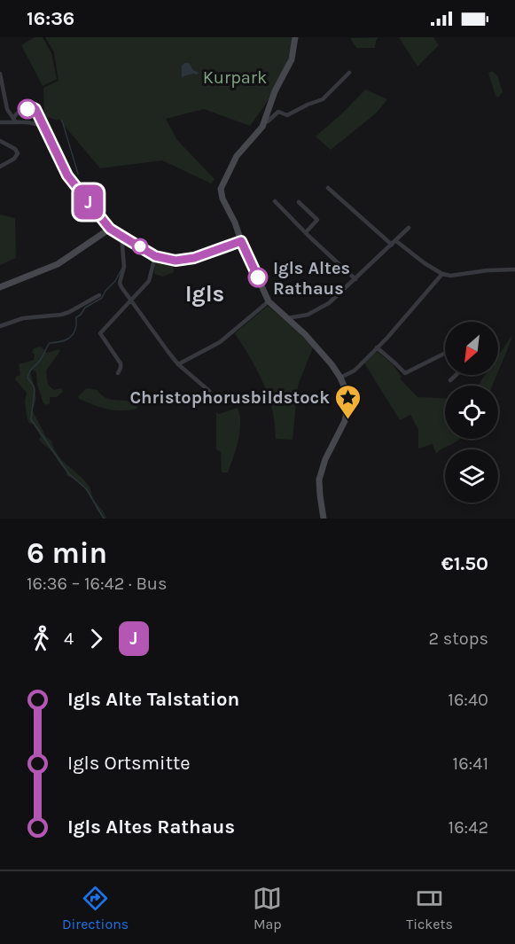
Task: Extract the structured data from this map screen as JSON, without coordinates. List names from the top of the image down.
{
  "districts": ["Igls"],
  "parks": ["Kurpark"],
  "places": {
    "other": ["Igls Altes Rathaus"],
    "place": ["Christophorusbildstock"]
  },
  "lines": ["bus line J"],
  "north": "bottom left",
  "page": {
    "status": "16:36",
    "on_map": "J",
    "heading": ["6 min", "16:36 – 16:42 · Bus", "€1.50"],
    "legs": ["4", "J", "2 stops"],
    "list": [
      {
        "name": "Igls Alte Talstation",
        "value": "16:40"
      },
      {
        "name": "Igls Ortsmitte",
        "value": "16:41"
      },
      {
        "name": "Igls Altes Rathaus",
        "value": "16:42"
      }
    ],
    "tabs": ["Directions", "Map", "Tickets"]
  }
}
